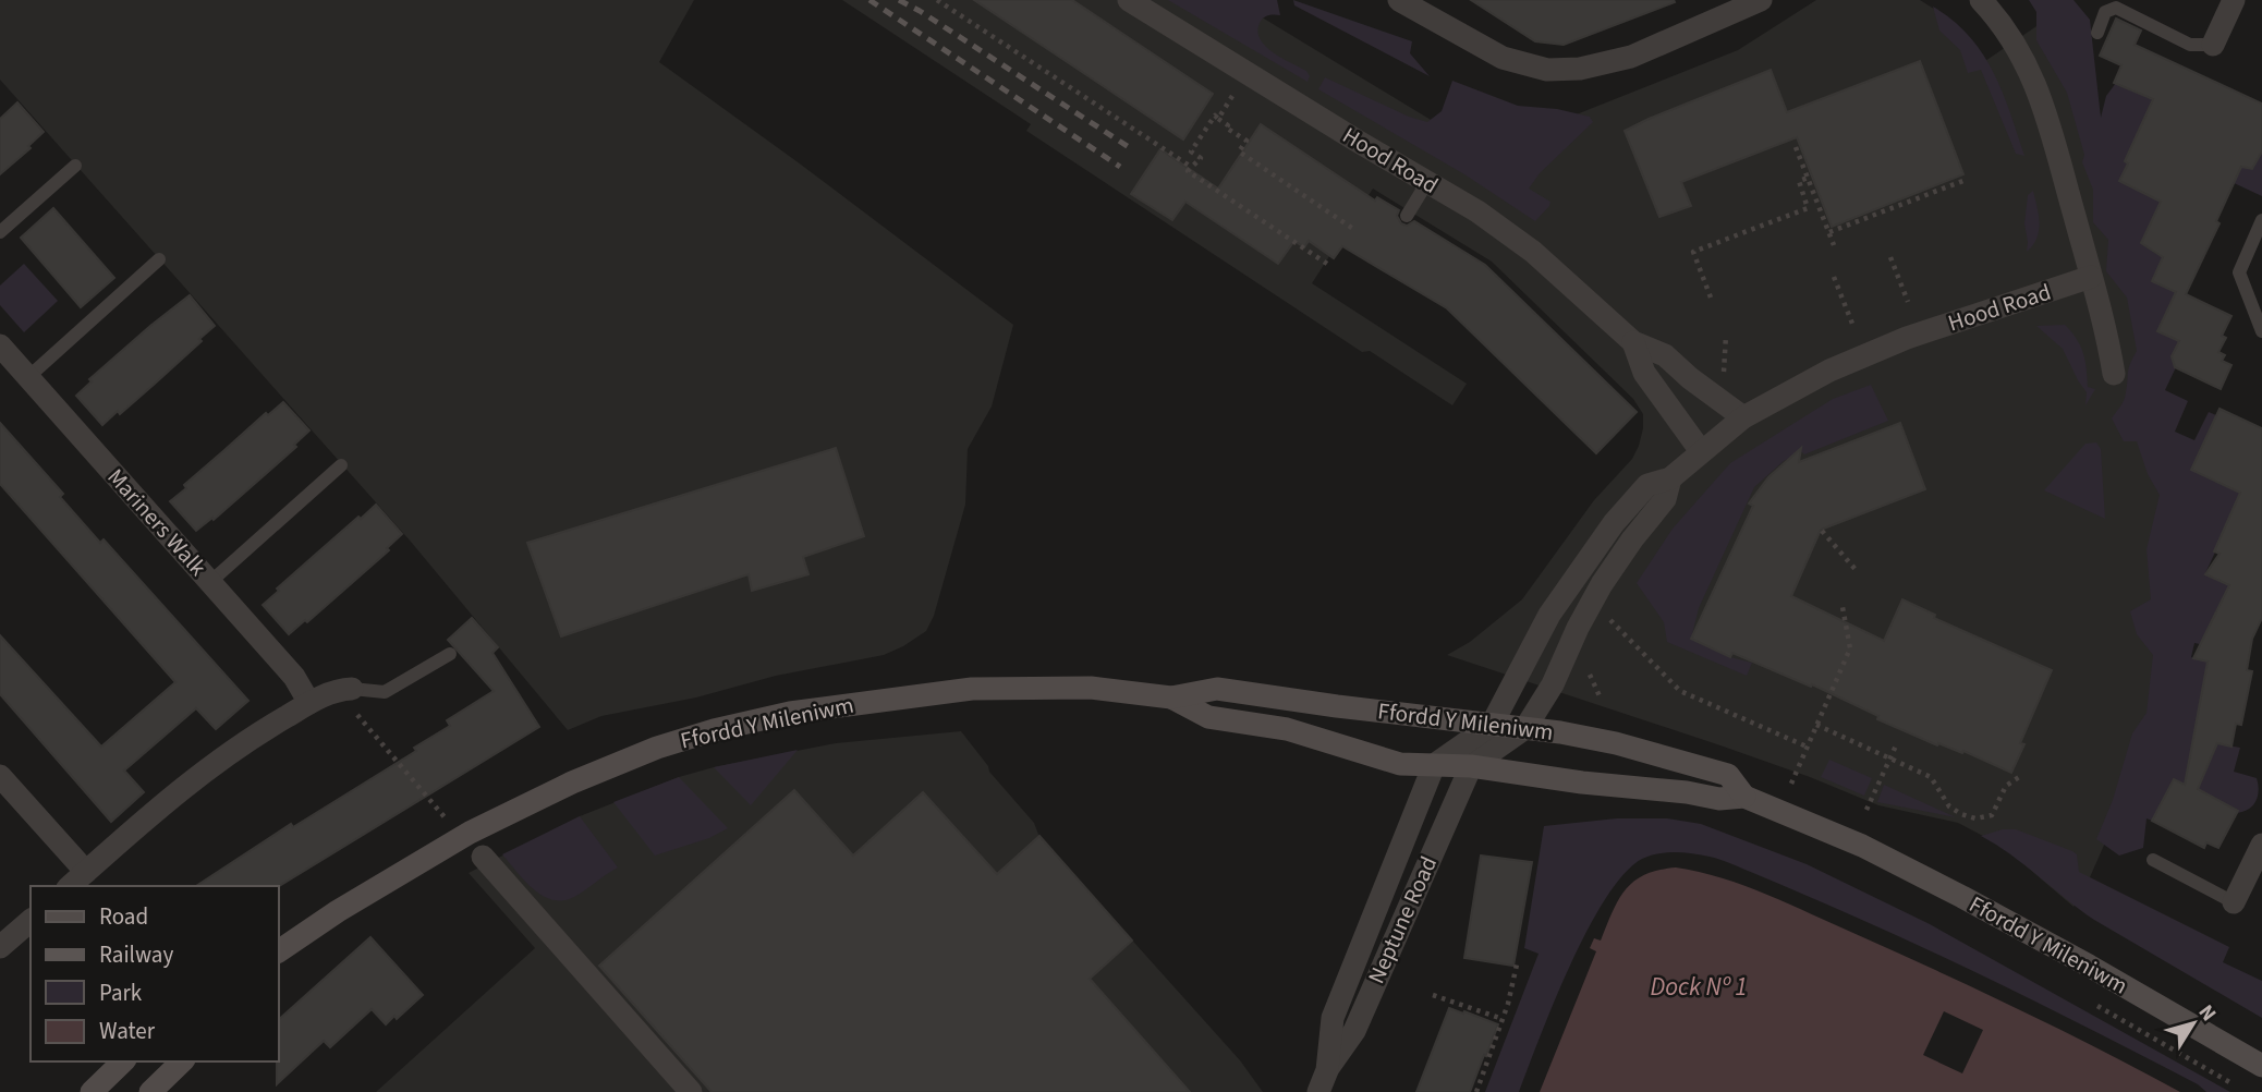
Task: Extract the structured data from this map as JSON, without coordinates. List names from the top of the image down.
{
  "streets": {
    "street": [
      "Hood Road",
      "Mariners Walk",
      "Ffordd Y Mileniwm",
      "Neptune Road"
    ]
  },
  "crossings": [
    ["Hood Road", "Ffordd Y Mileniwm"],
    ["Hood Road", "Neptune Road"],
    ["Ffordd Y Mileniwm", "Neptune Road"]
  ],
  "water": ["Dock Nº 1"],
  "legend": [
    "Road",
    "Railway",
    "Park",
    "Water"
  ],
  "north": "top right"
}
